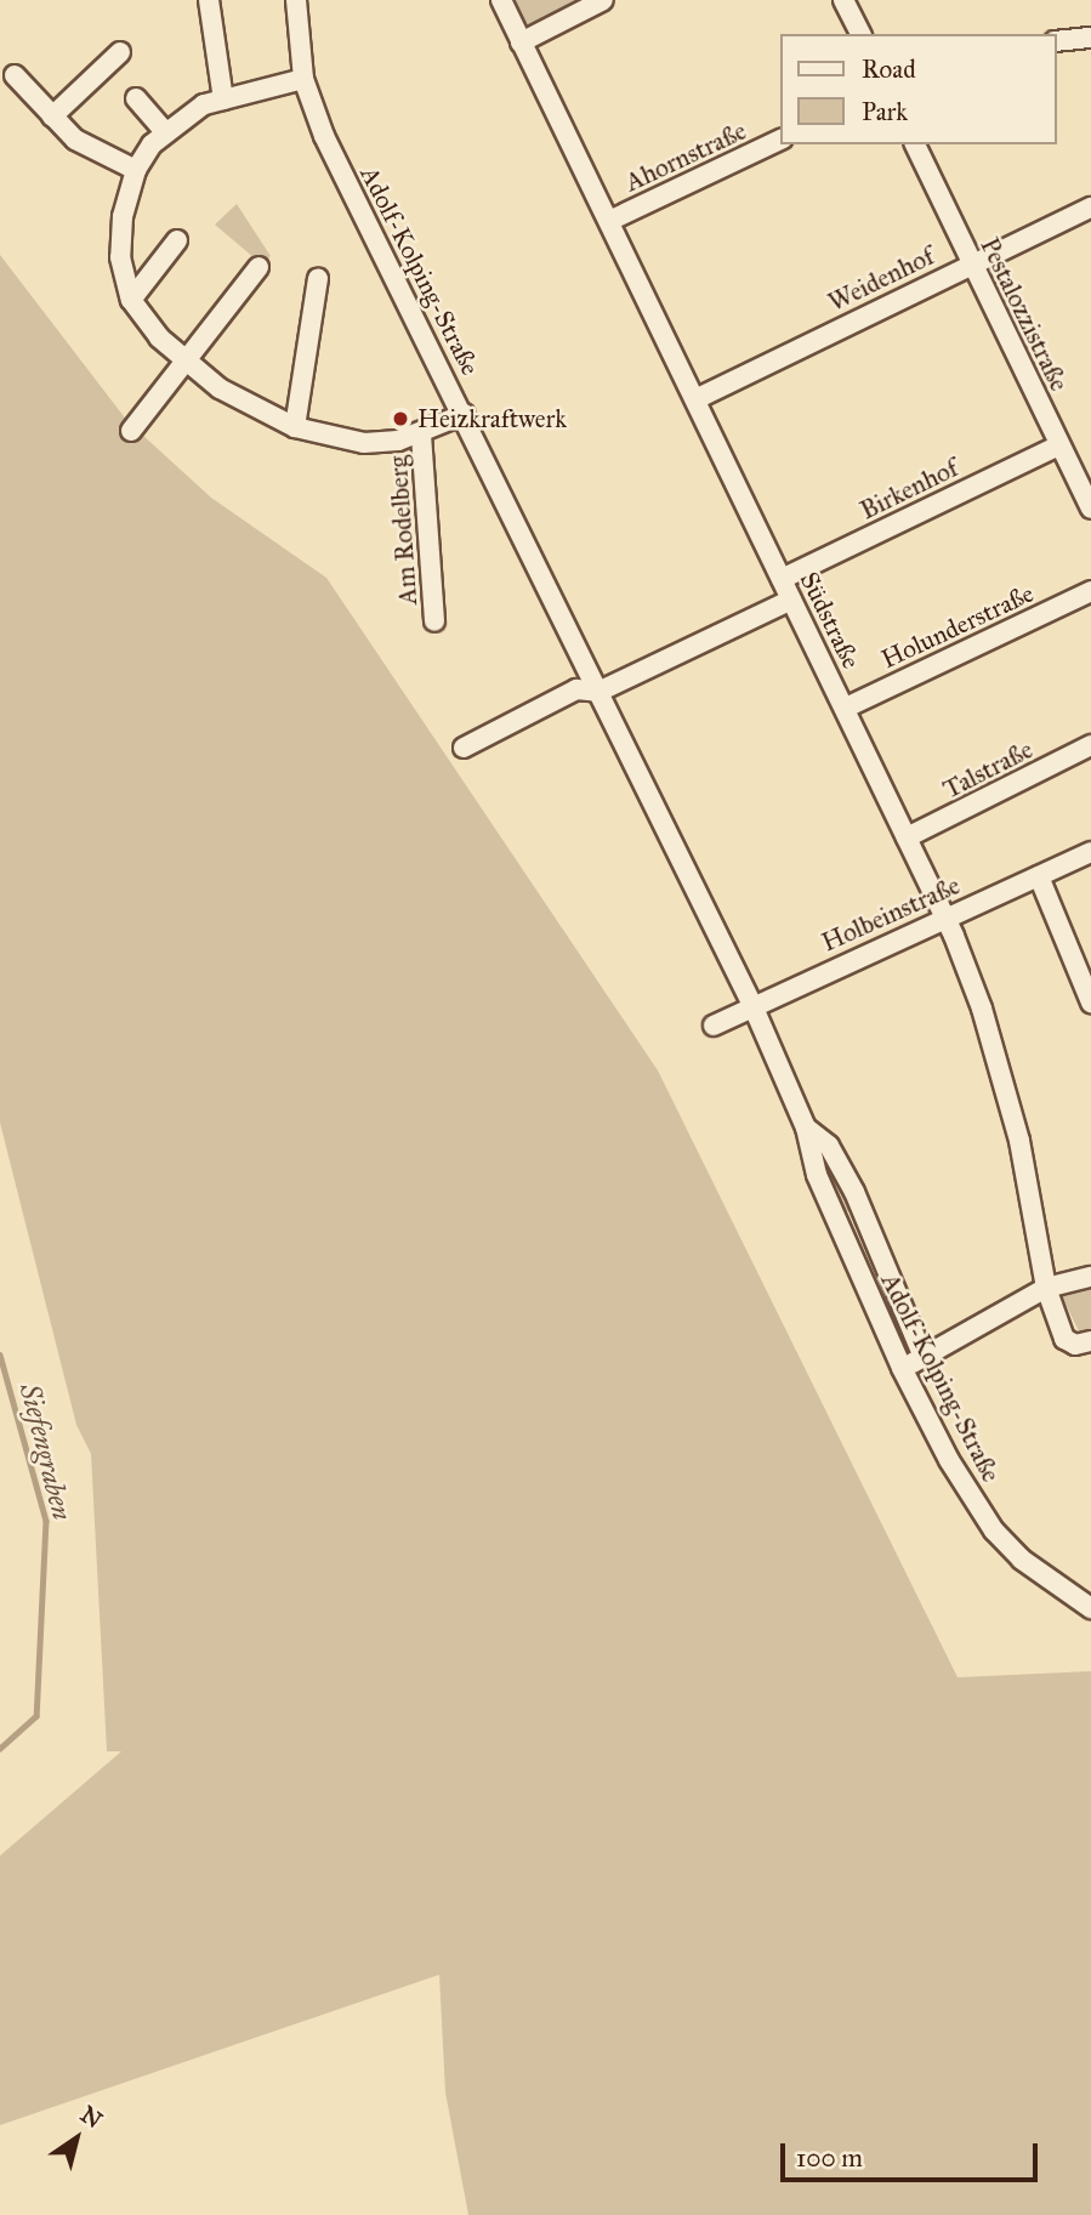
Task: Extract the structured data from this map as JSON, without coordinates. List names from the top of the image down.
{
  "streets": {
    "street": [
      "Ahornstraße",
      "Adolf-Kolping-Straße",
      "Weidenhof",
      "Pestalozzistraße",
      "Birkenhof",
      "Am Rodelberg",
      "Südstraße",
      "Holunderstraße",
      "Talstraße",
      "Holbeinstraße"
    ]
  },
  "crossings": [
    ["Ahornstraße", "Südstraße"],
    ["Adolf-Kolping-Straße", "Am Rodelberg"],
    ["Adolf-Kolping-Straße", "Holbeinstraße"],
    ["Weidenhof", "Pestalozzistraße"],
    ["Weidenhof", "Südstraße"],
    ["Pestalozzistraße", "Birkenhof"],
    ["Birkenhof", "Südstraße"],
    ["Südstraße", "Holunderstraße"],
    ["Südstraße", "Talstraße"],
    ["Südstraße", "Holbeinstraße"]
  ],
  "water": ["Siefengraben"],
  "places": ["Heizkraftwerk"],
  "legend": ["Road", "Park"],
  "scale_bar": "100 m",
  "north": "top right"
}
